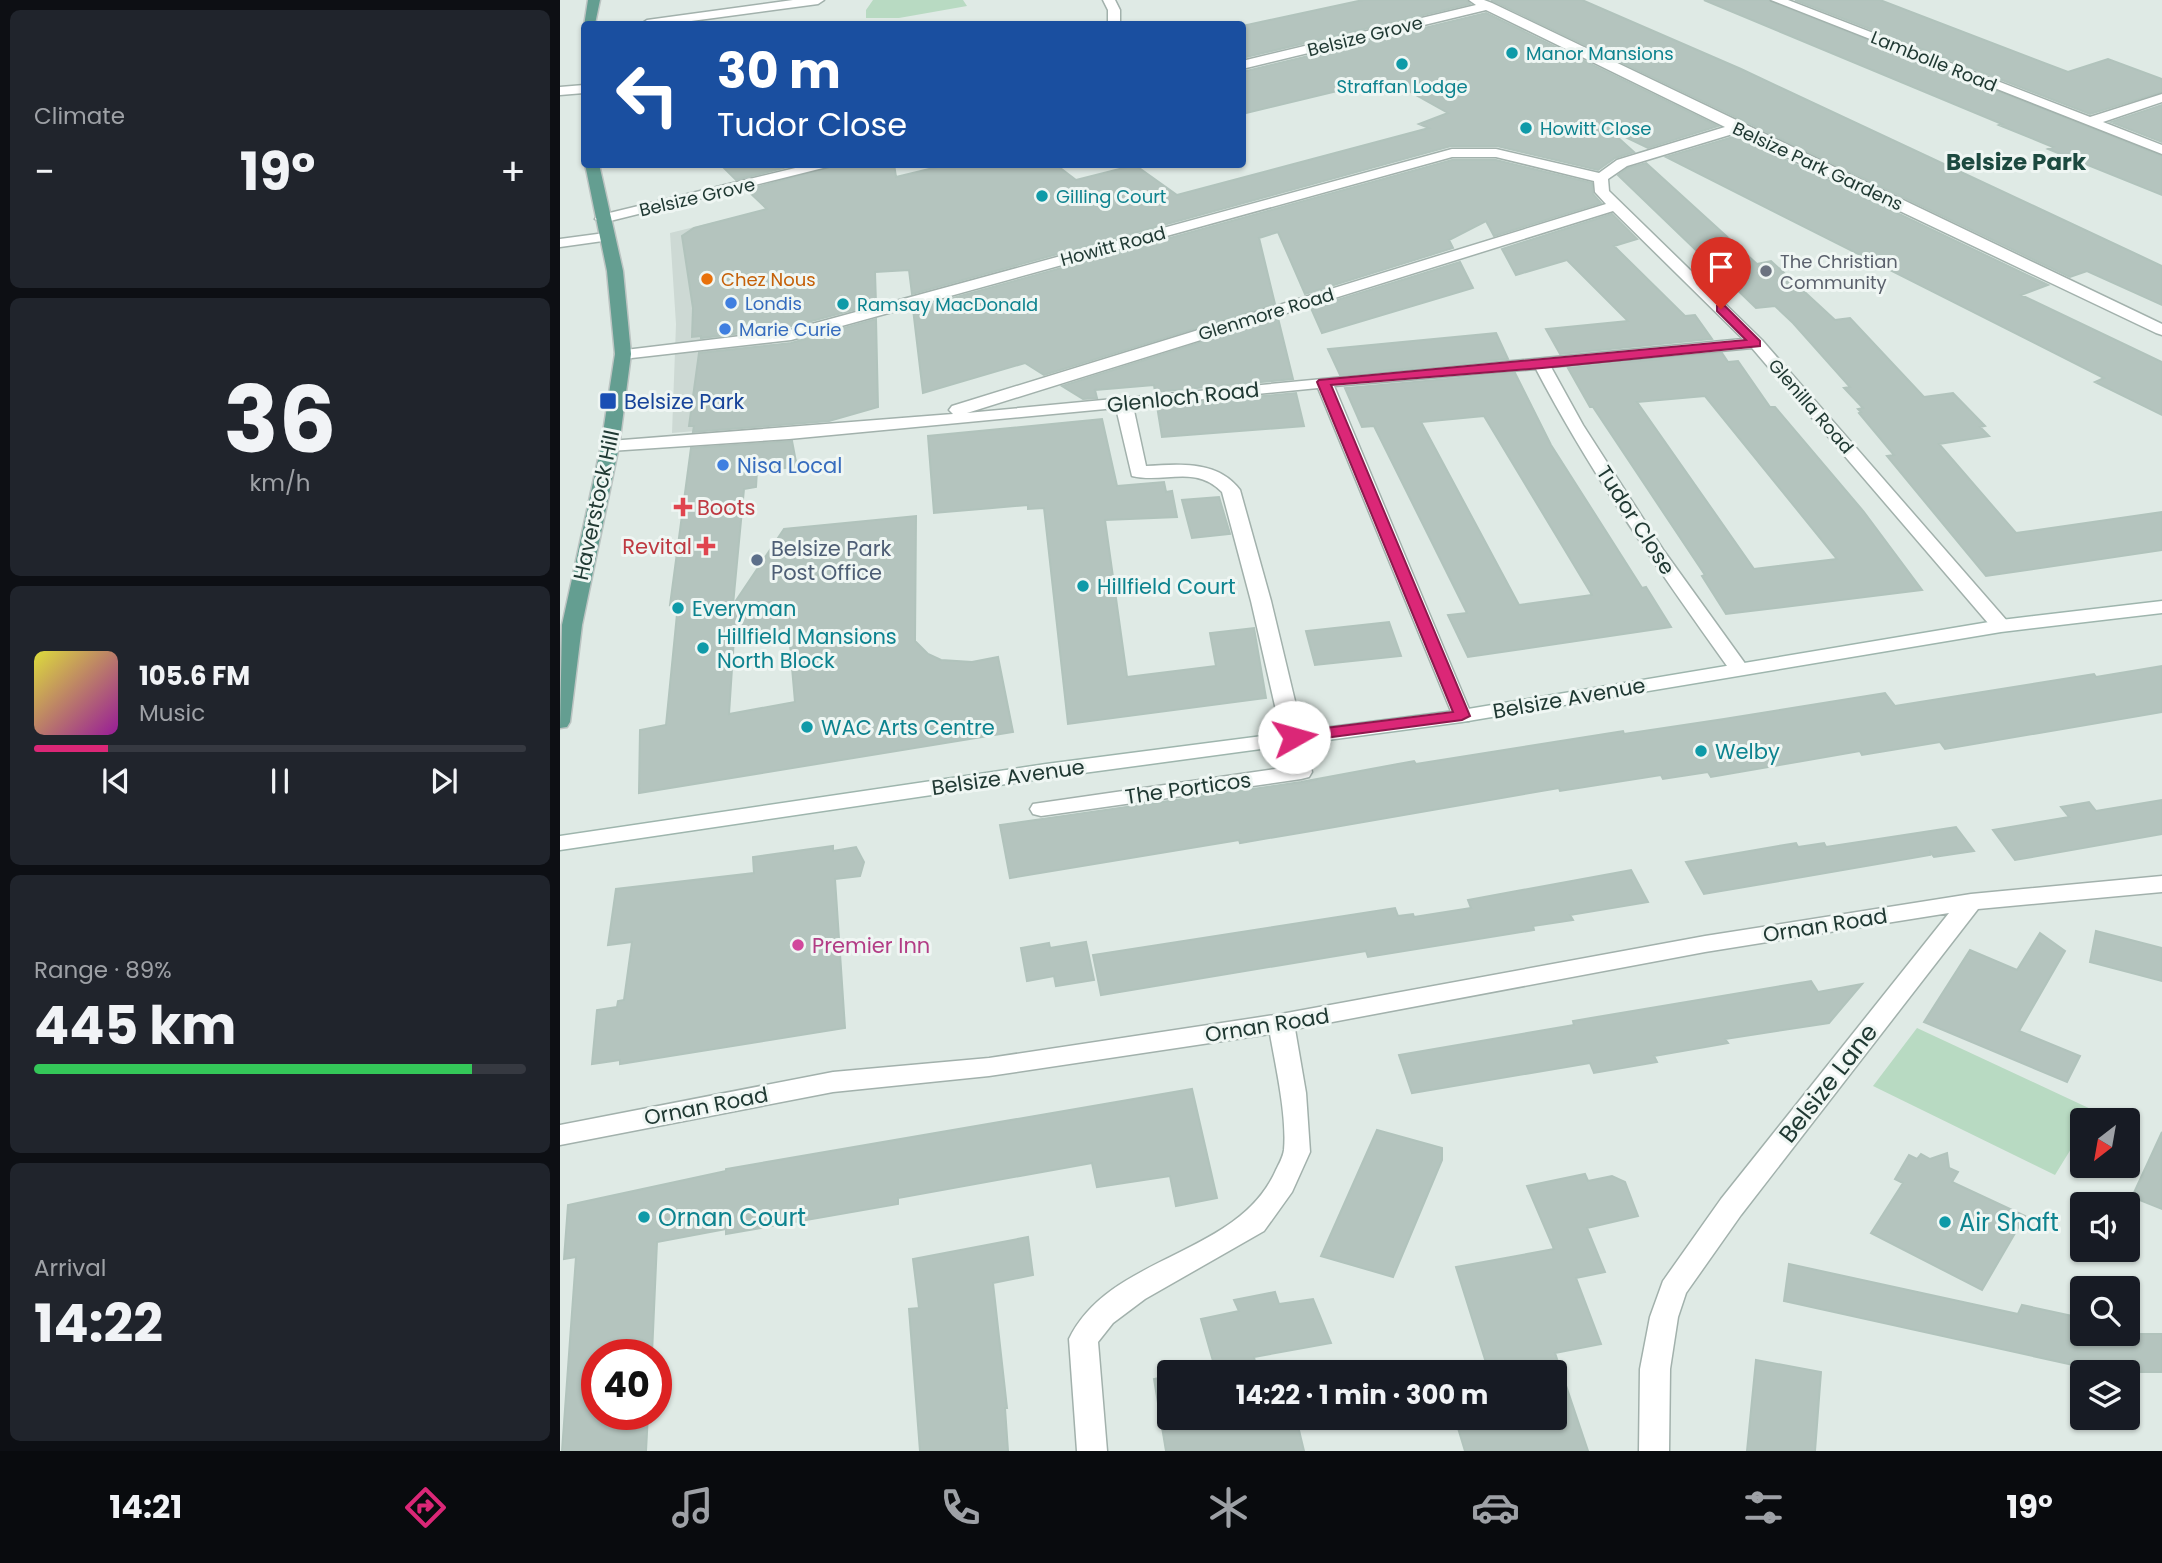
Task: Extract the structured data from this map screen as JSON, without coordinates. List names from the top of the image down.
{
  "streets": {
    "main road": ["Haverstock Hill"],
    "street": [
      "Belsize Grove",
      "Lambolle Road",
      "Belsize Park Gardens",
      "Howitt Road",
      "Glenmore Road",
      "Glenloch Road",
      "Glenilla Road",
      "Tudor Close",
      "Belsize Avenue",
      "The Porticos",
      "Ornan Road",
      "Belsize Lane"
    ]
  },
  "crossings": [
    ["Belsize Grove", "Belsize Park Gardens"],
    ["Belsize Grove", "Haverstock Hill"],
    ["Howitt Road", "Glenilla Road"],
    ["Howitt Road", "Haverstock Hill"],
    ["Glenmore Road", "Glenloch Road"],
    ["Glenmore Road", "Glenilla Road"],
    ["Glenloch Road", "Glenilla Road"],
    ["Glenloch Road", "Haverstock Hill"],
    ["Glenloch Road", "Tudor Close"],
    ["Glenilla Road", "Belsize Avenue"],
    ["Tudor Close", "Belsize Avenue"],
    ["Belsize Avenue", "The Porticos"],
    ["Ornan Road", "Belsize Lane"]
  ],
  "districts": ["Belsize Park"],
  "places": {
    "other": [
      "Manor Mansions",
      "Straffan Lodge",
      "Howitt Close",
      "Gilling Court",
      "The Christian Community",
      "Chez Nous",
      "Londis",
      "Ramsay MacDonald",
      "Marie Curie",
      "Nisa Local",
      "Belsize Park Post Office",
      "Hillfield Court",
      "Everyman",
      "Hillfield Mansions North Block",
      "WAC Arts Centre",
      "Welby",
      "Premier Inn",
      "Ornan Court",
      "Air Shaft"
    ],
    "transit": ["Belsize Park"],
    "health": ["Boots", "Revital"]
  },
  "north": "bottom left",
  "page": {
    "tile": [
      "Climate",
      ["36", "km/h"],
      ["Range · 89%", "445 km"],
      ["Arrival", "14:22"]
    ],
    "turn": ["30 m", "Tudor Close"],
    "heat": ["−", "19°", "+"],
    "song": ["105.6 FM", "Music"],
    "limit": "40",
    "trip": "14:22 · 1 min · 300 m",
    "tabs": ["14:21", "19°"]
  }
}
